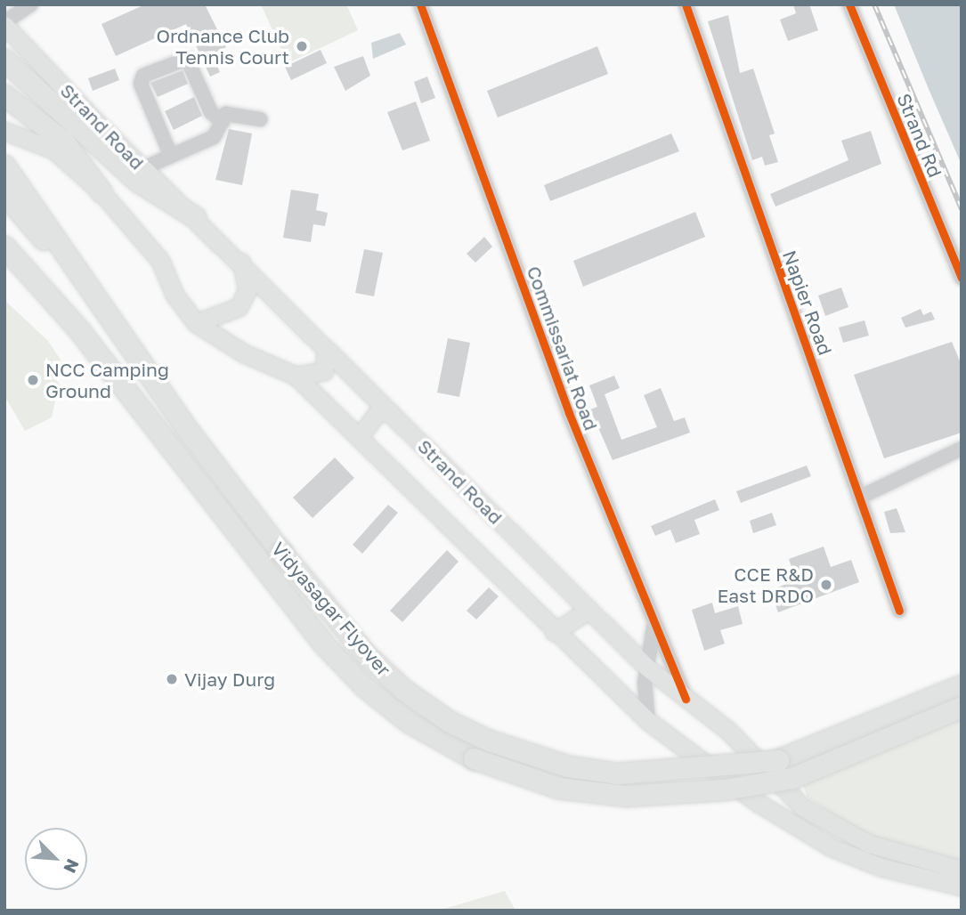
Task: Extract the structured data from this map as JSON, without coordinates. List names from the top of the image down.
{
  "streets": {
    "highway": ["Vidyasagar Flyover"],
    "main road": ["Strand Road"],
    "street": ["Strand Rd", "Napier Road", "Commissariat Road"]
  },
  "crossings": [
    ["Strand Road", "Commissariat Road"]
  ],
  "places": [
    "Ordnance Club Tennis Court",
    "NCC Camping Ground",
    "CCE R&D East DRDO",
    "Vijay Durg"
  ],
  "north": "bottom right"
}
